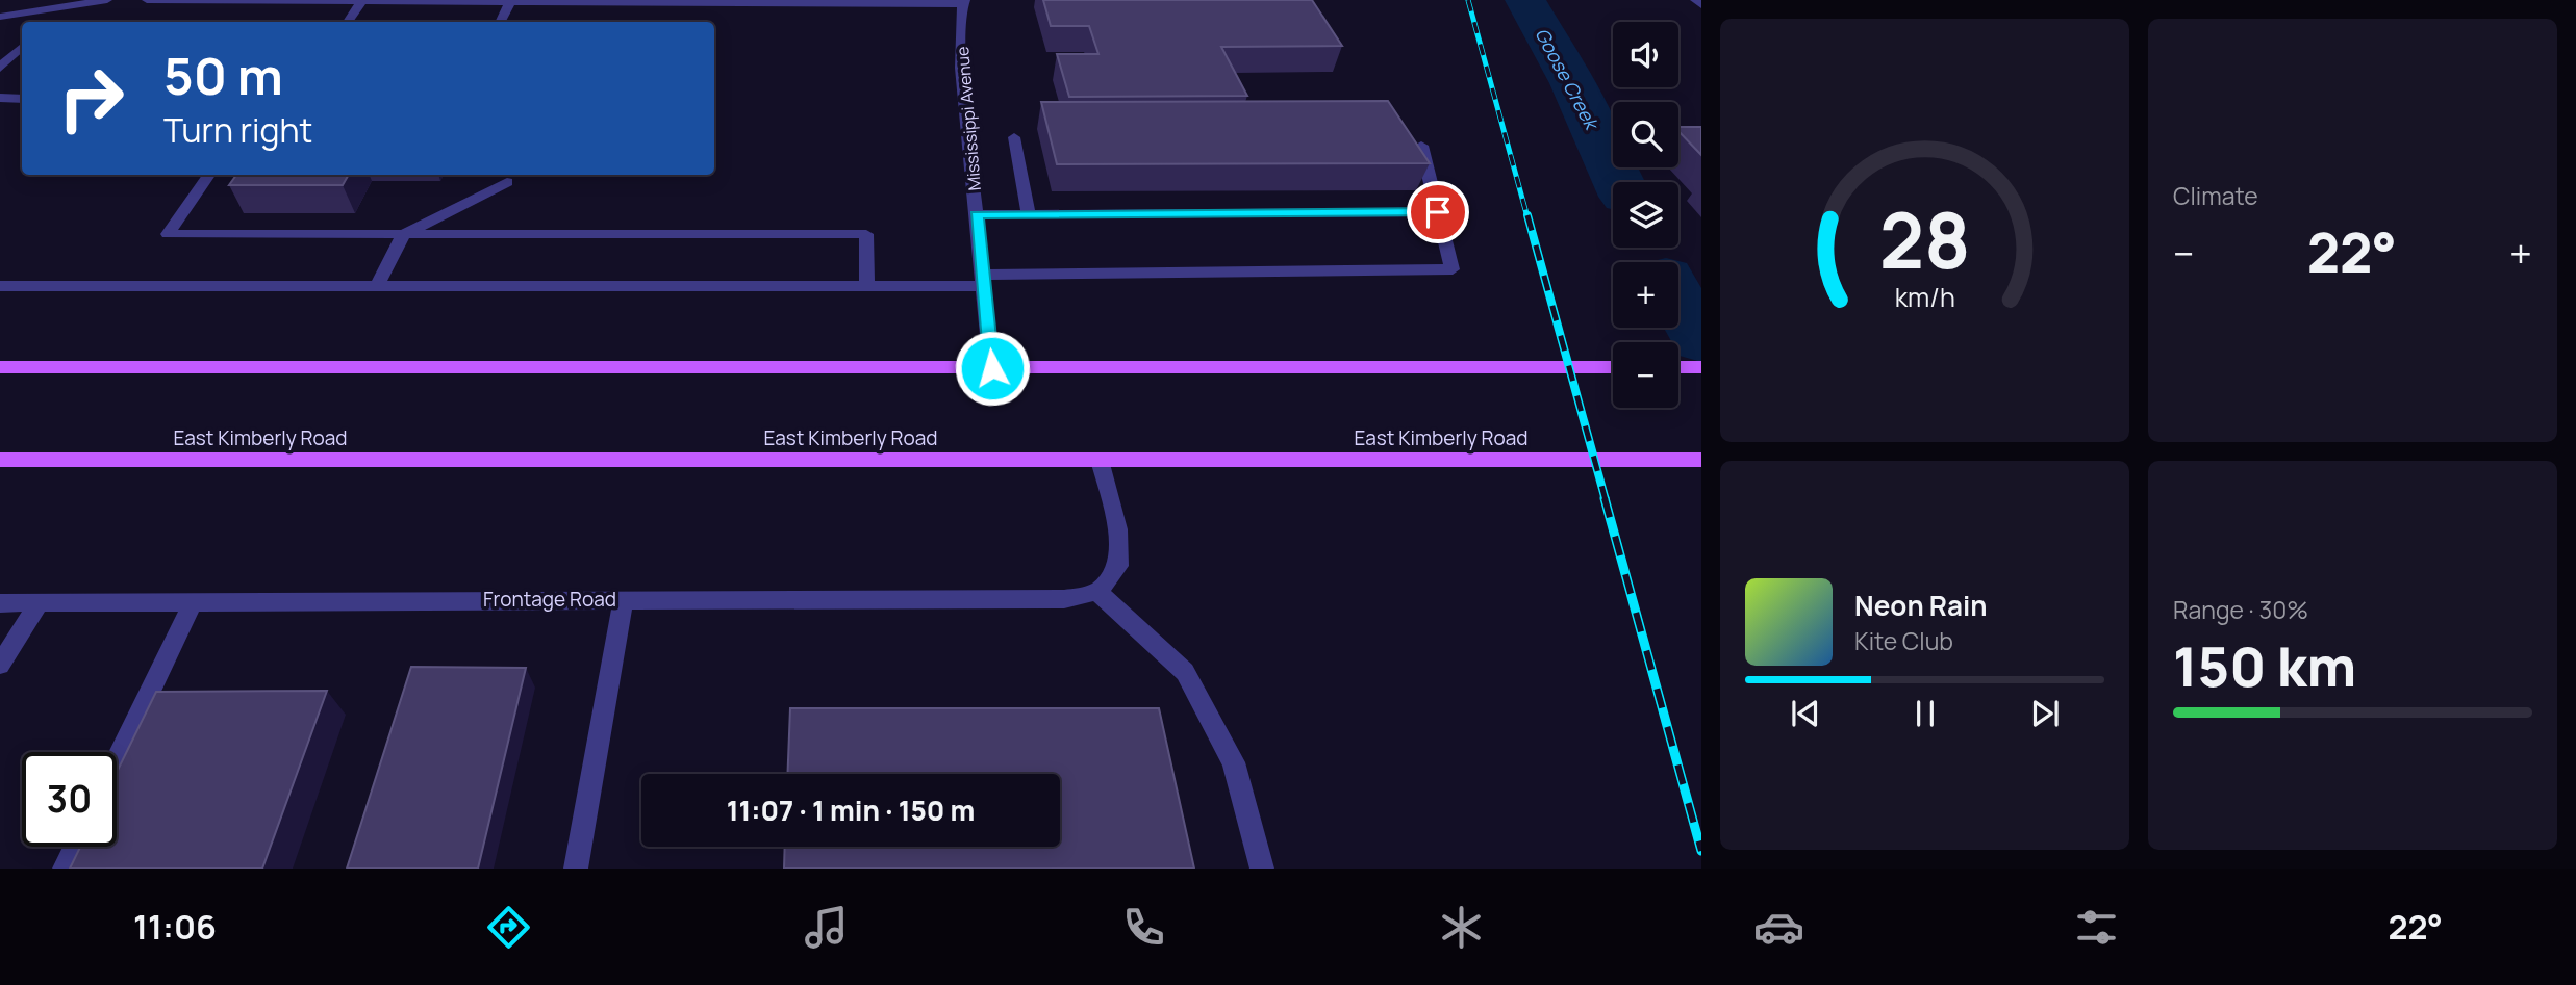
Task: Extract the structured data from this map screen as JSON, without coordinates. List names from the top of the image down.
{
  "streets": {
    "main road": ["East Kimberly Road"],
    "street": ["Mississippi Avenue", "Frontage Road"]
  },
  "water": ["Goose Creek"],
  "page": {
    "tile": [
      "Climate",
      ["Range · 30%", "150 km"]
    ],
    "map_buttons": ["+", "−"],
    "turn": ["50 m", "Turn right"],
    "heat": ["−", "22°", "+"],
    "song": ["Neon Rain", "Kite Club"],
    "limit": "30",
    "trip": "11:07 · 1 min · 150 m",
    "tabs": ["11:06", "22°"],
    "gauge": ["28", "km/h"]
  }
}
